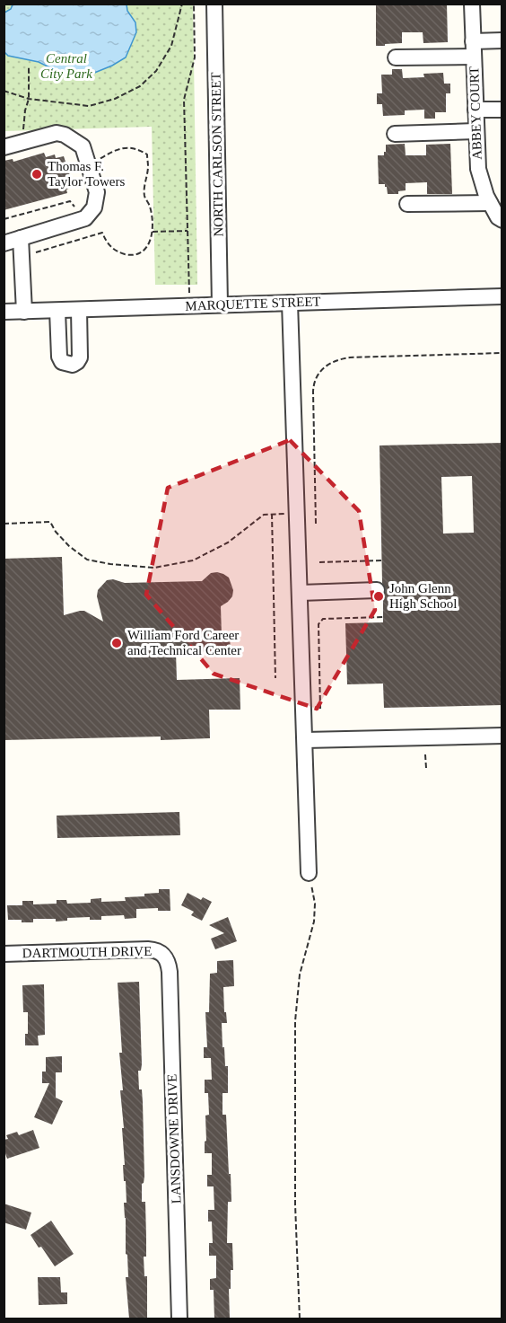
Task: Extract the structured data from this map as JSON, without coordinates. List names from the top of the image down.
{
  "streets": {
    "street": [
      "ABBEY COURT",
      "NORTH CARLSON STREET",
      "MARQUETTE STREET",
      "DARTMOUTH DRIVE",
      "LANSDOWNE DRIVE"
    ]
  },
  "crossings": [
    ["NORTH CARLSON STREET", "MARQUETTE STREET"],
    ["DARTMOUTH DRIVE", "LANSDOWNE DRIVE"]
  ],
  "parks": ["Central City Park"],
  "places": ["Thomas F. Taylor Towers", "John Glenn High School", "William Ford Career and Technical Center"]
}
